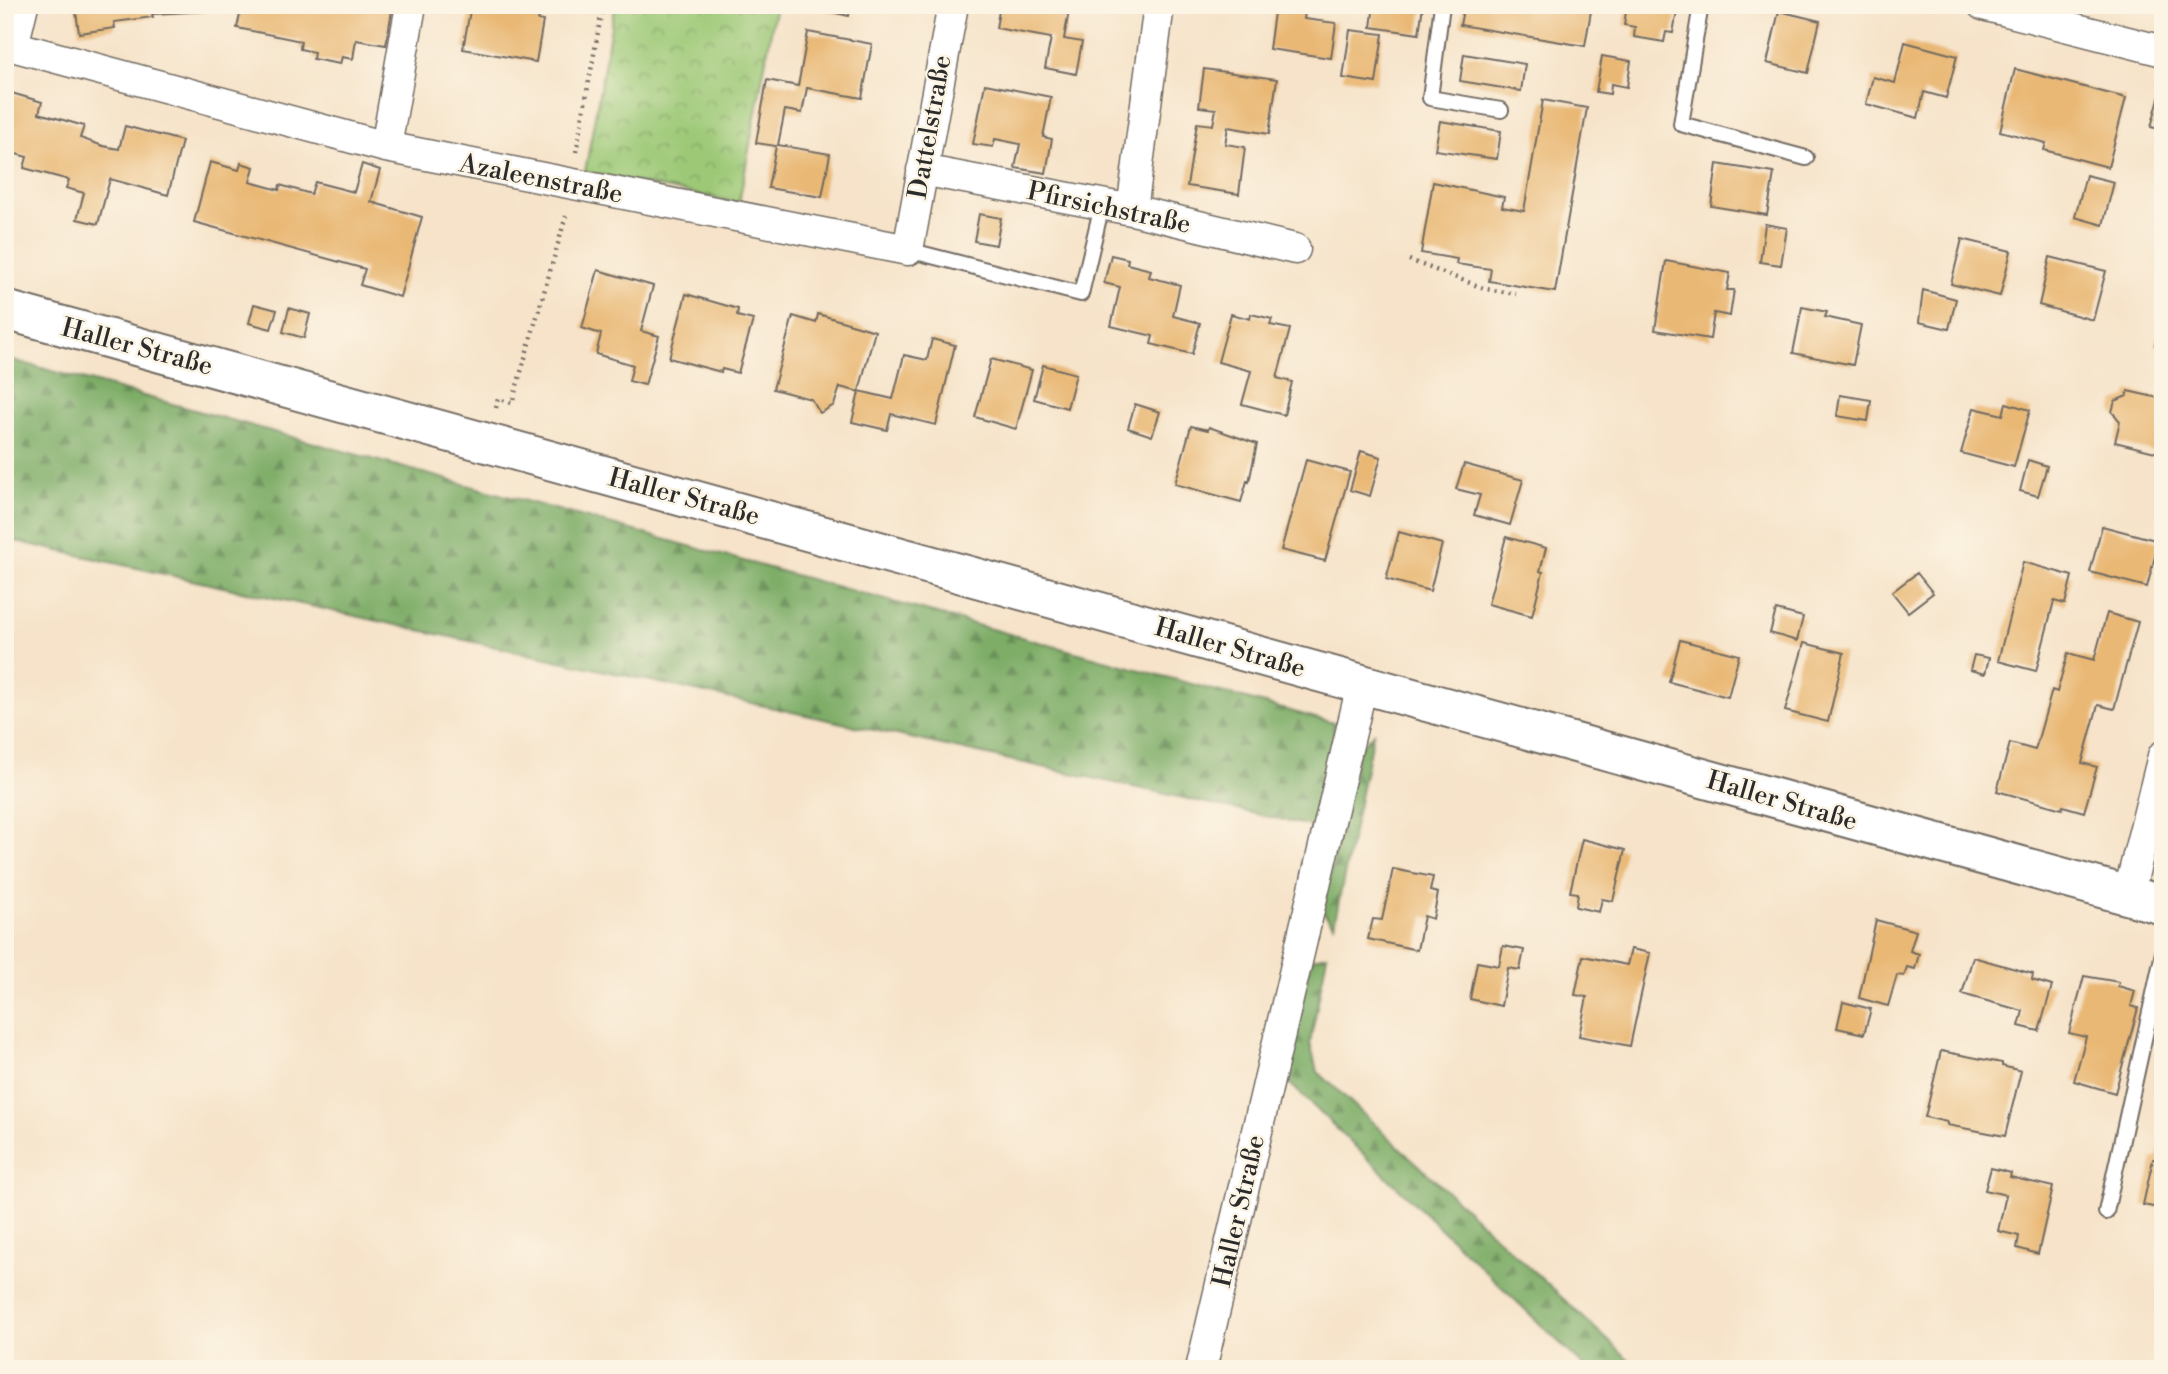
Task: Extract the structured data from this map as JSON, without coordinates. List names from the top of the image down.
{
  "streets": {
    "main road": ["Haller Straße"],
    "street": ["Dattelstraße", "Azaleenstraße", "Pfirsichstraße"]
  },
  "crossings": [
    ["Dattelstraße", "Azaleenstraße"],
    ["Dattelstraße", "Pfirsichstraße"],
    ["Azaleenstraße", "Pfirsichstraße"]
  ]
}
